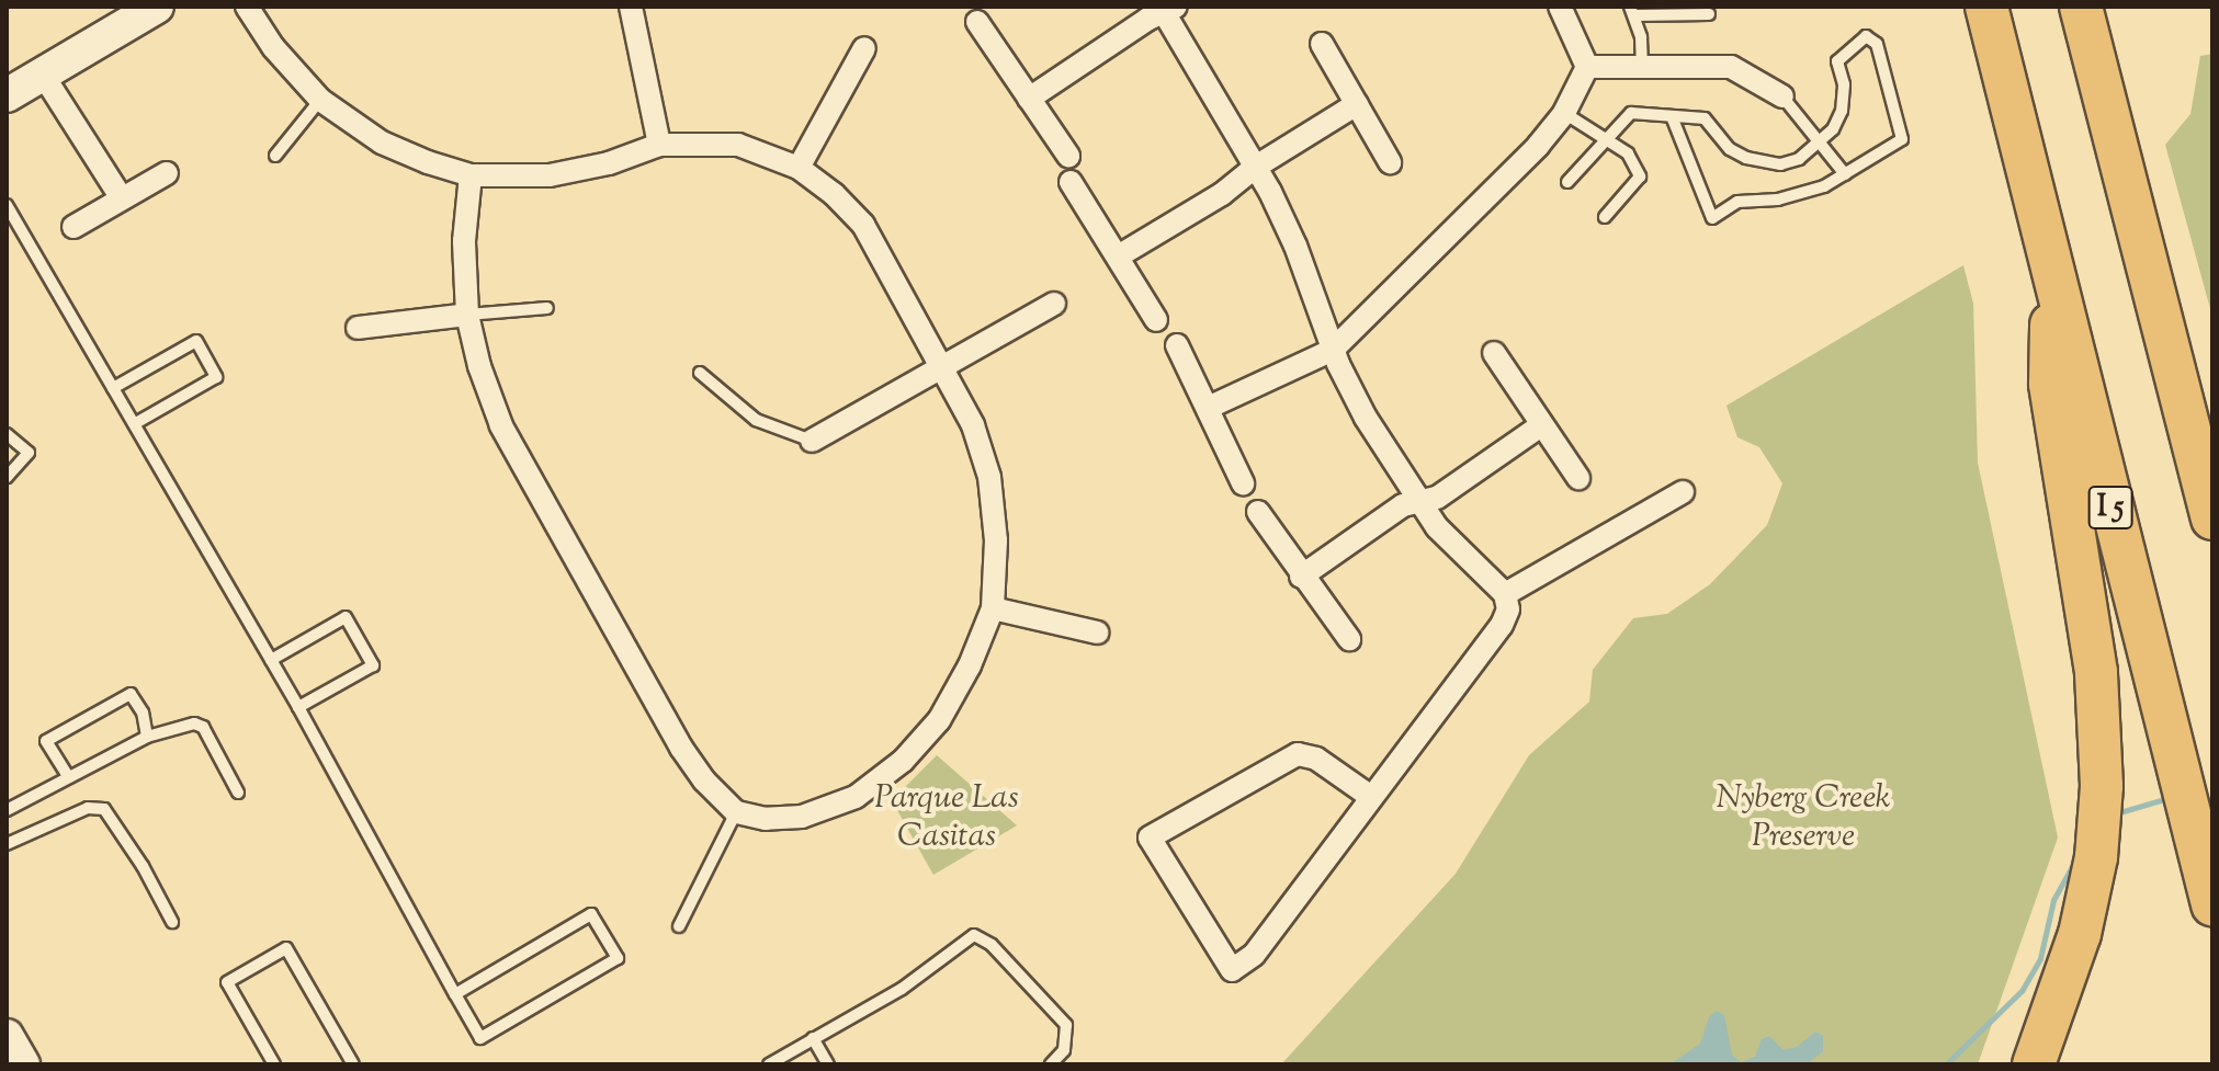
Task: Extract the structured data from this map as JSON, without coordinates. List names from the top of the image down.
{
  "streets": {
    "highway": ["I 5"]
  },
  "parks": ["Parque Las Casitas", "Nyberg Creek Preserve"]
}
